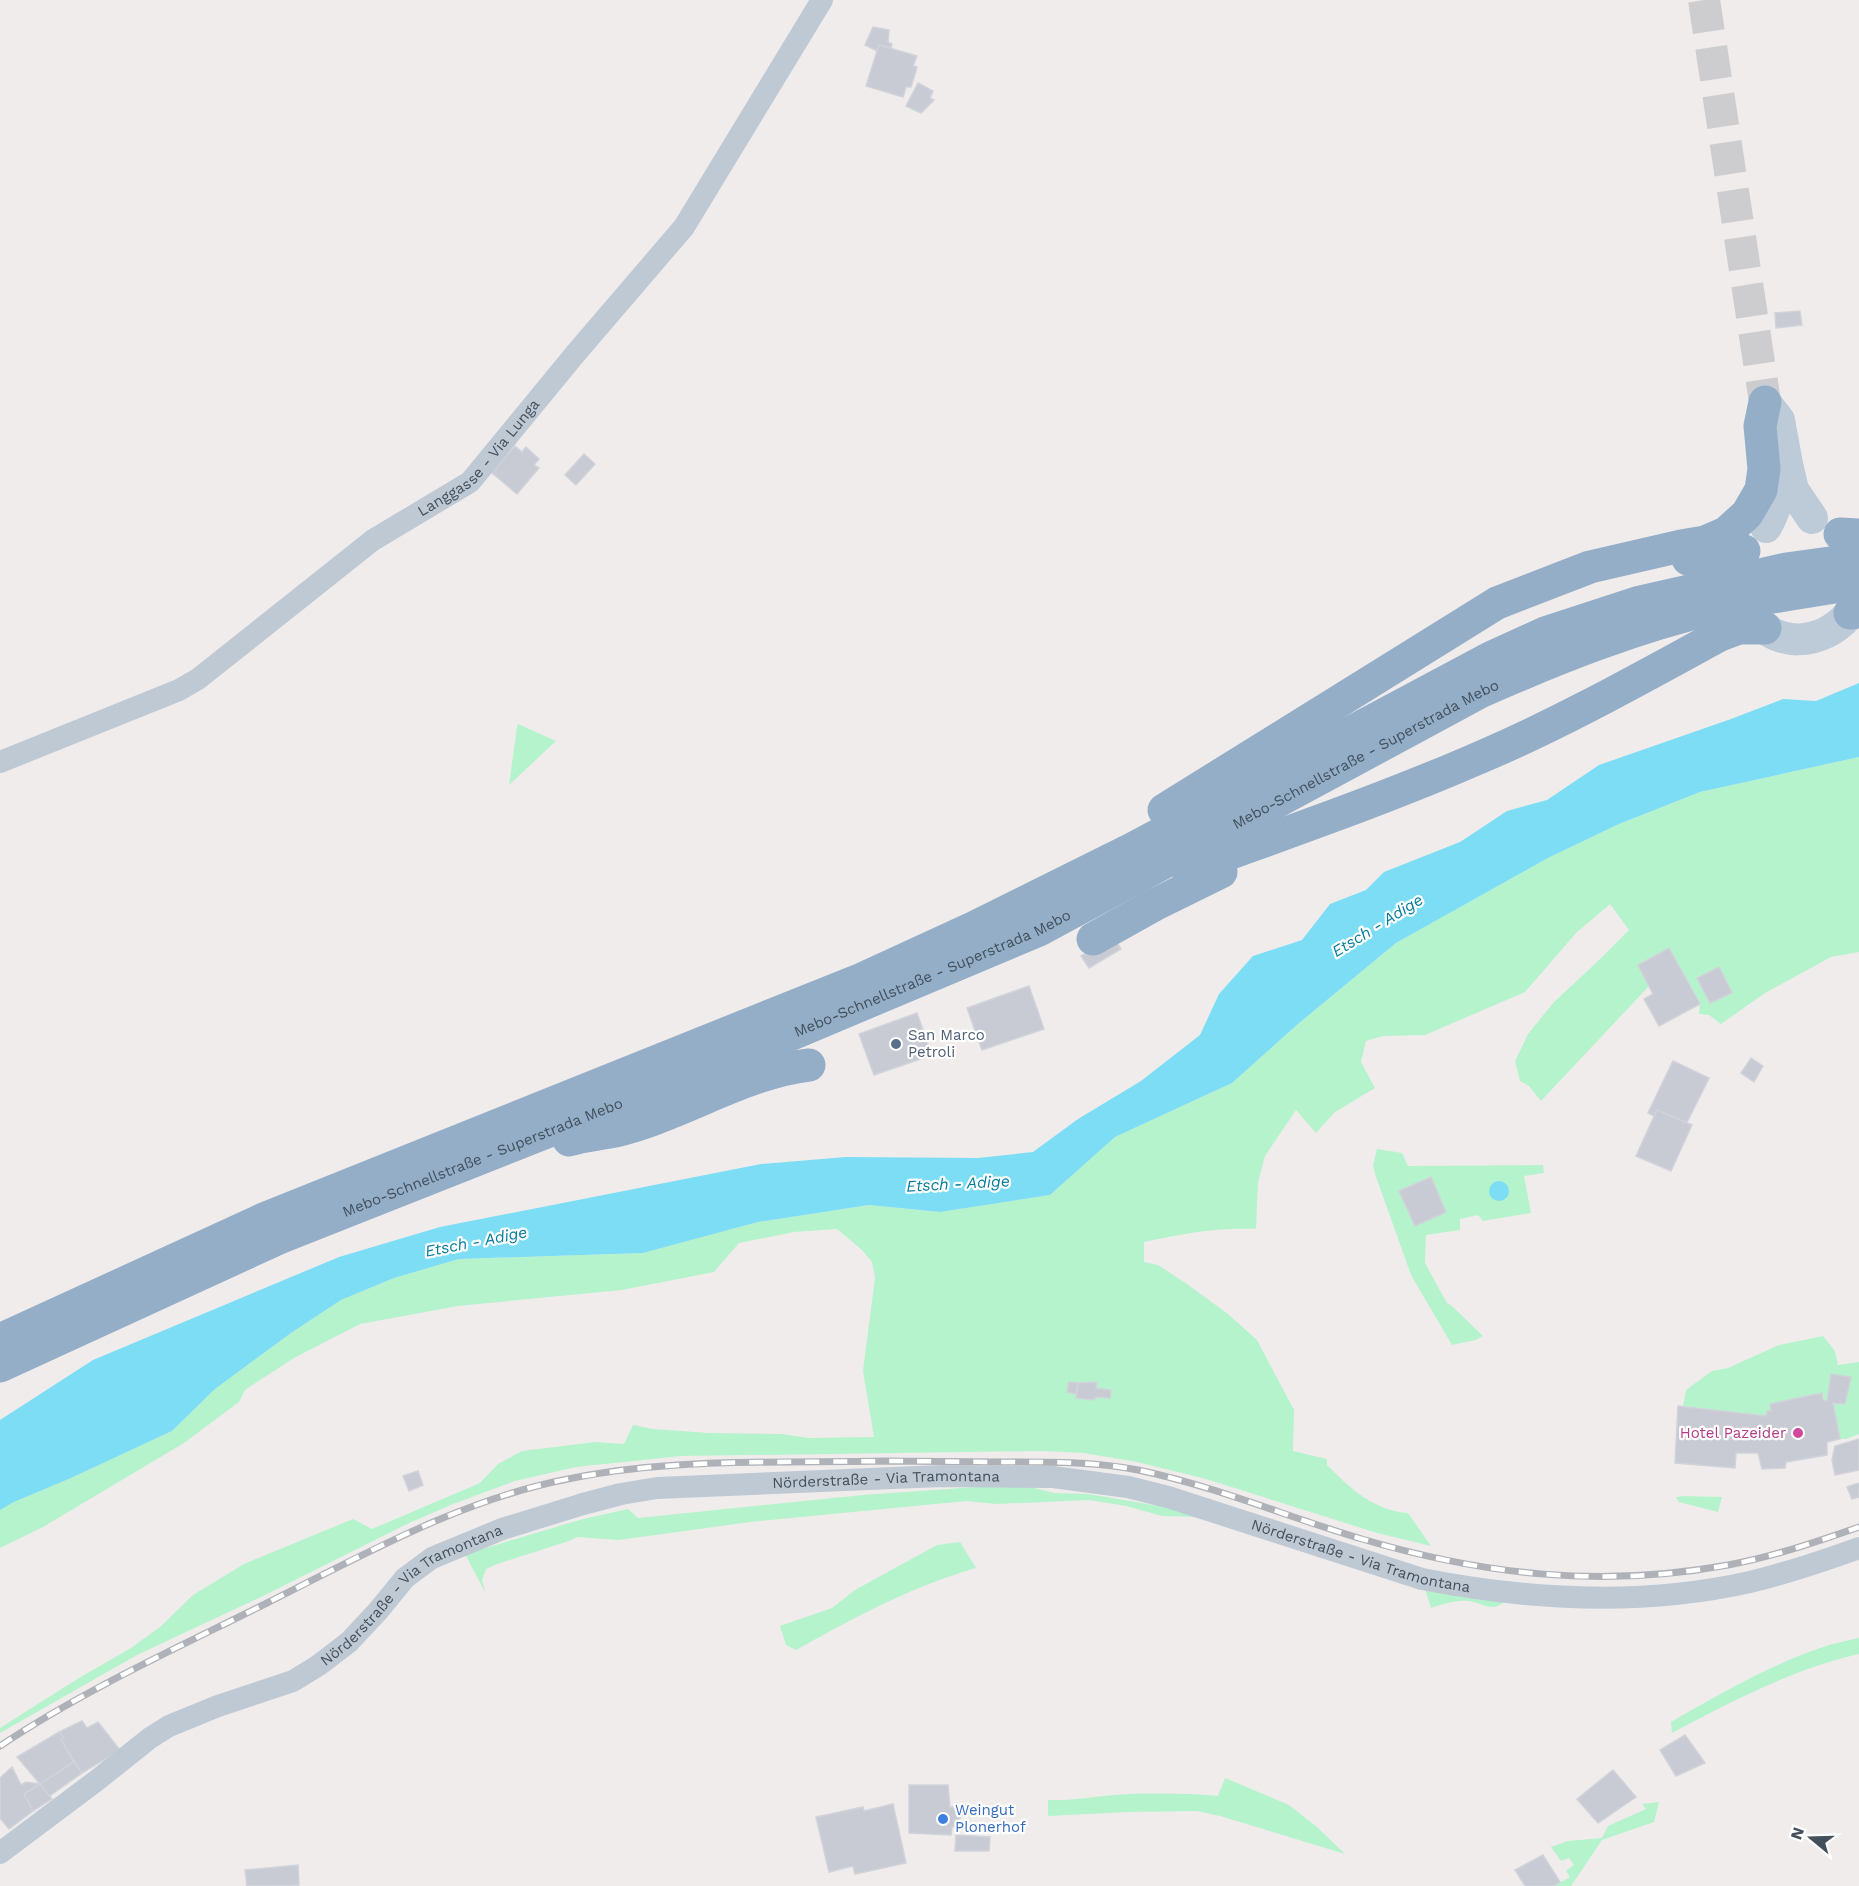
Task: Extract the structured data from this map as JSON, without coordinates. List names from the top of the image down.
{
  "streets": {
    "highway": ["Mebo-Schnellstraße - Superstrada Mebo"],
    "street": ["Langgasse - Via Lunga", "Nörderstraße - Via Tramontana"]
  },
  "water": ["Etsch - Adige"],
  "places": ["San Marco Petroli", "Hotel Pazeider", "Weingut Plonerhof"],
  "north": "left"
}
